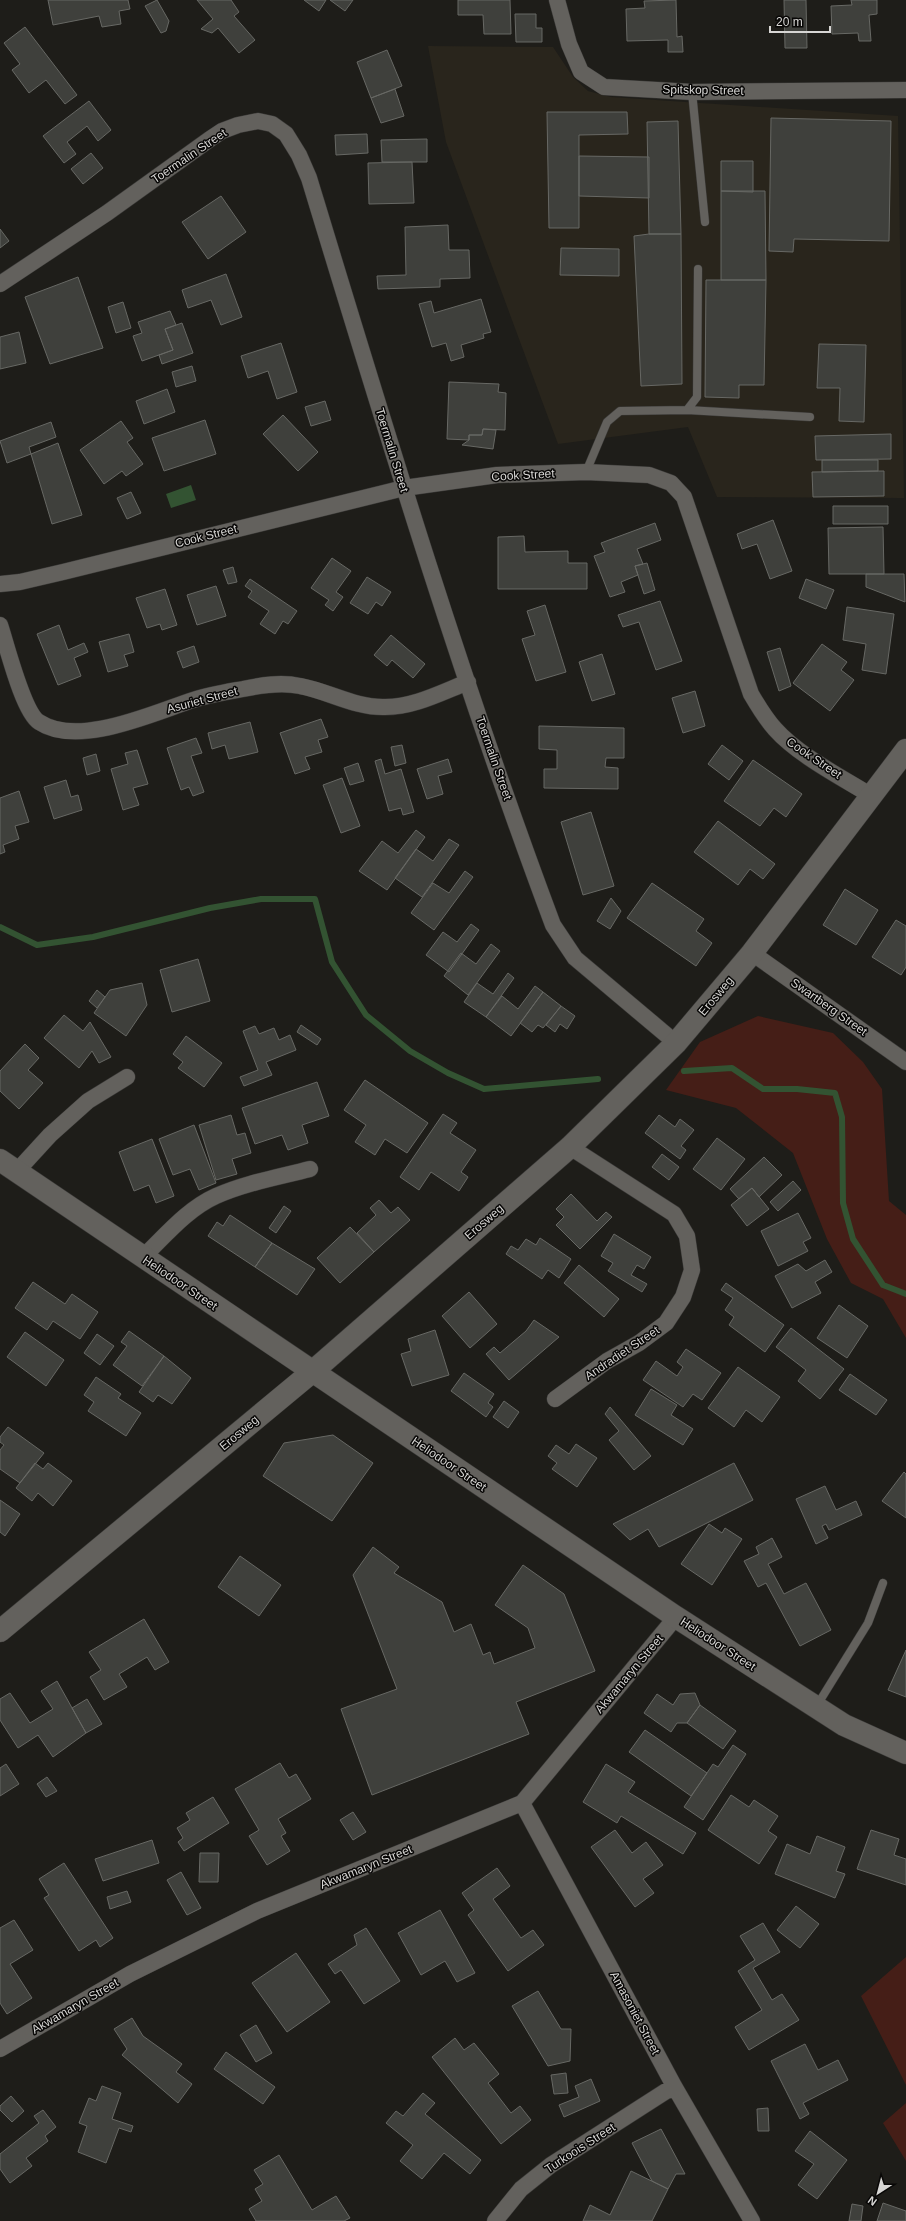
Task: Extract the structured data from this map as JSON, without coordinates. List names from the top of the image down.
{
  "streets": {
    "street": [
      "Spitskop Street",
      "Toermalin Street",
      "Cook Street",
      "Asuriet Street",
      "Erosweg",
      "Swartberg Street",
      "Heliodoor Street",
      "Andradiet Street",
      "Akwamaryn Street",
      "Amasoniet Street",
      "Turkoois Street"
    ]
  },
  "crossings": [
    ["Toermalin Street", "Cook Street"],
    ["Toermalin Street", "Asuriet Street"],
    ["Toermalin Street", "Erosweg"],
    ["Cook Street", "Erosweg"],
    ["Erosweg", "Swartberg Street"],
    ["Erosweg", "Heliodoor Street"],
    ["Erosweg", "Andradiet Street"],
    ["Heliodoor Street", "Akwamaryn Street"],
    ["Akwamaryn Street", "Amasoniet Street"],
    ["Amasoniet Street", "Turkoois Street"]
  ],
  "scale_bar": "20 m",
  "north": "bottom left"
}
